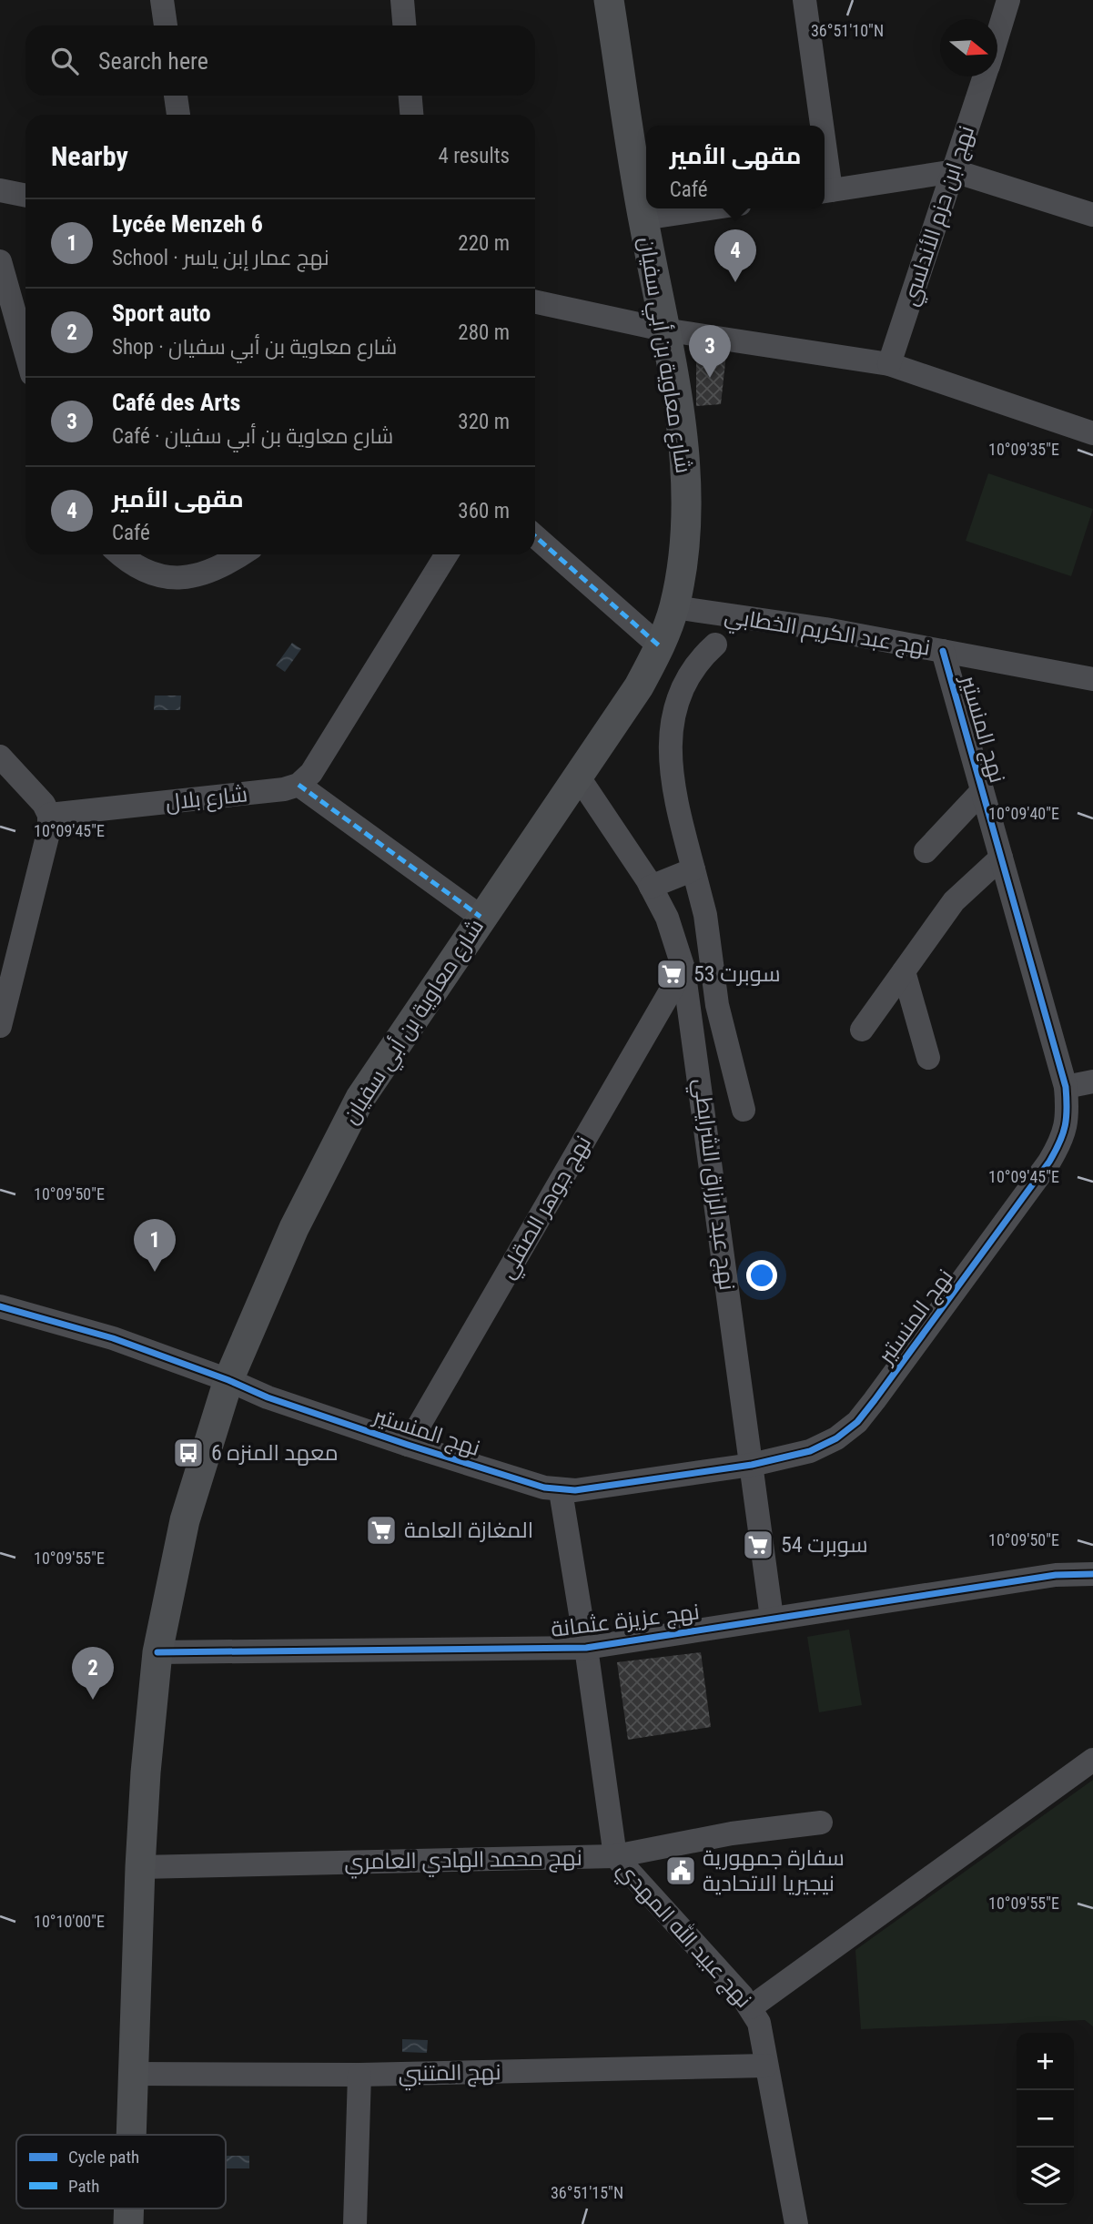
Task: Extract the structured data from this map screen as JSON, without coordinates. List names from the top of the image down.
{
  "streets": {
    "main road": ["شارع معاوية بن أبي سفيان"],
    "street": [
      "نهج ابن حزم الأندلسي",
      "نهج عبد الكريم الخطابي",
      "نهج المنستير",
      "شارع بلال",
      "نهج عبد الرزاق الشرايطي",
      "نهج جوهر الصقلي",
      "نهج عزيزة عثمانة",
      "نهج محمد الهادي العامري",
      "نهج عبيد الله المهدي",
      "نهج المتنبي"
    ]
  },
  "crossings": [
    ["شارع معاوية بن أبي سفيان", "نهج عبد الكريم الخطابي"],
    ["شارع معاوية بن أبي سفيان", "نهج المنستير"],
    ["شارع معاوية بن أبي سفيان", "نهج عبد الرزاق الشرايطي"],
    ["شارع معاوية بن أبي سفيان", "نهج عزيزة عثمانة"],
    ["شارع معاوية بن أبي سفيان", "نهج محمد الهادي العامري"],
    ["شارع معاوية بن أبي سفيان", "نهج المتنبي"],
    ["نهج عبد الكريم الخطابي", "نهج المنستير"],
    ["نهج المنستير", "نهج عبد الرزاق الشرايطي"],
    ["نهج المنستير", "نهج جوهر الصقلي"],
    ["نهج المنستير", "نهج عبيد الله المهدي"],
    ["نهج عبد الرزاق الشرايطي", "نهج جوهر الصقلي"],
    ["نهج عبد الرزاق الشرايطي", "نهج عزيزة عثمانة"],
    ["نهج عزيزة عثمانة", "نهج عبيد الله المهدي"],
    ["نهج محمد الهادي العامري", "نهج عبيد الله المهدي"],
    ["نهج عبيد الله المهدي", "نهج المتنبي"]
  ],
  "places": {
    "supermarket": ["سوبرت 53", "المغازة العامة", "سوبرت 54"],
    "bus stop": ["معهد المنزه 6"],
    "public building": ["سفارة جمهورية نيجيريا الاتحادية"]
  },
  "legend": ["Cycle path", "Path"],
  "north": "right",
  "page": {
    "search": "Search here",
    "heading": ["Nearby", "4 results"],
    "popup": ["مقهى الأمير", "Café"],
    "list": [
      {
        "mark": "1",
        "name": "Lycée Menzeh 6",
        "note": "School · نهج عمار إبن ياسر",
        "value": "220 m"
      },
      {
        "mark": "2",
        "name": "Sport auto",
        "note": "Shop · شارع معاوية بن أبي سفيان",
        "value": "280 m"
      },
      {
        "mark": "3",
        "name": "Café des Arts",
        "note": "Café · شارع معاوية بن أبي سفيان",
        "value": "320 m"
      },
      {
        "mark": "4",
        "name": "مقهى الأمير",
        "note": "Café",
        "value": "360 m"
      }
    ],
    "pins": [
      "4",
      "3",
      "1",
      "2"
    ],
    "map_buttons": ["+", "−"]
  },
  "coordinates": [
    "36°51'10\"N",
    "10°09'35\"E",
    "10°09'40\"E",
    "10°09'45\"E",
    "10°09'50\"E",
    "10°09'55\"E",
    "10°10'00\"E",
    "36°51'15\"N"
  ]
}
